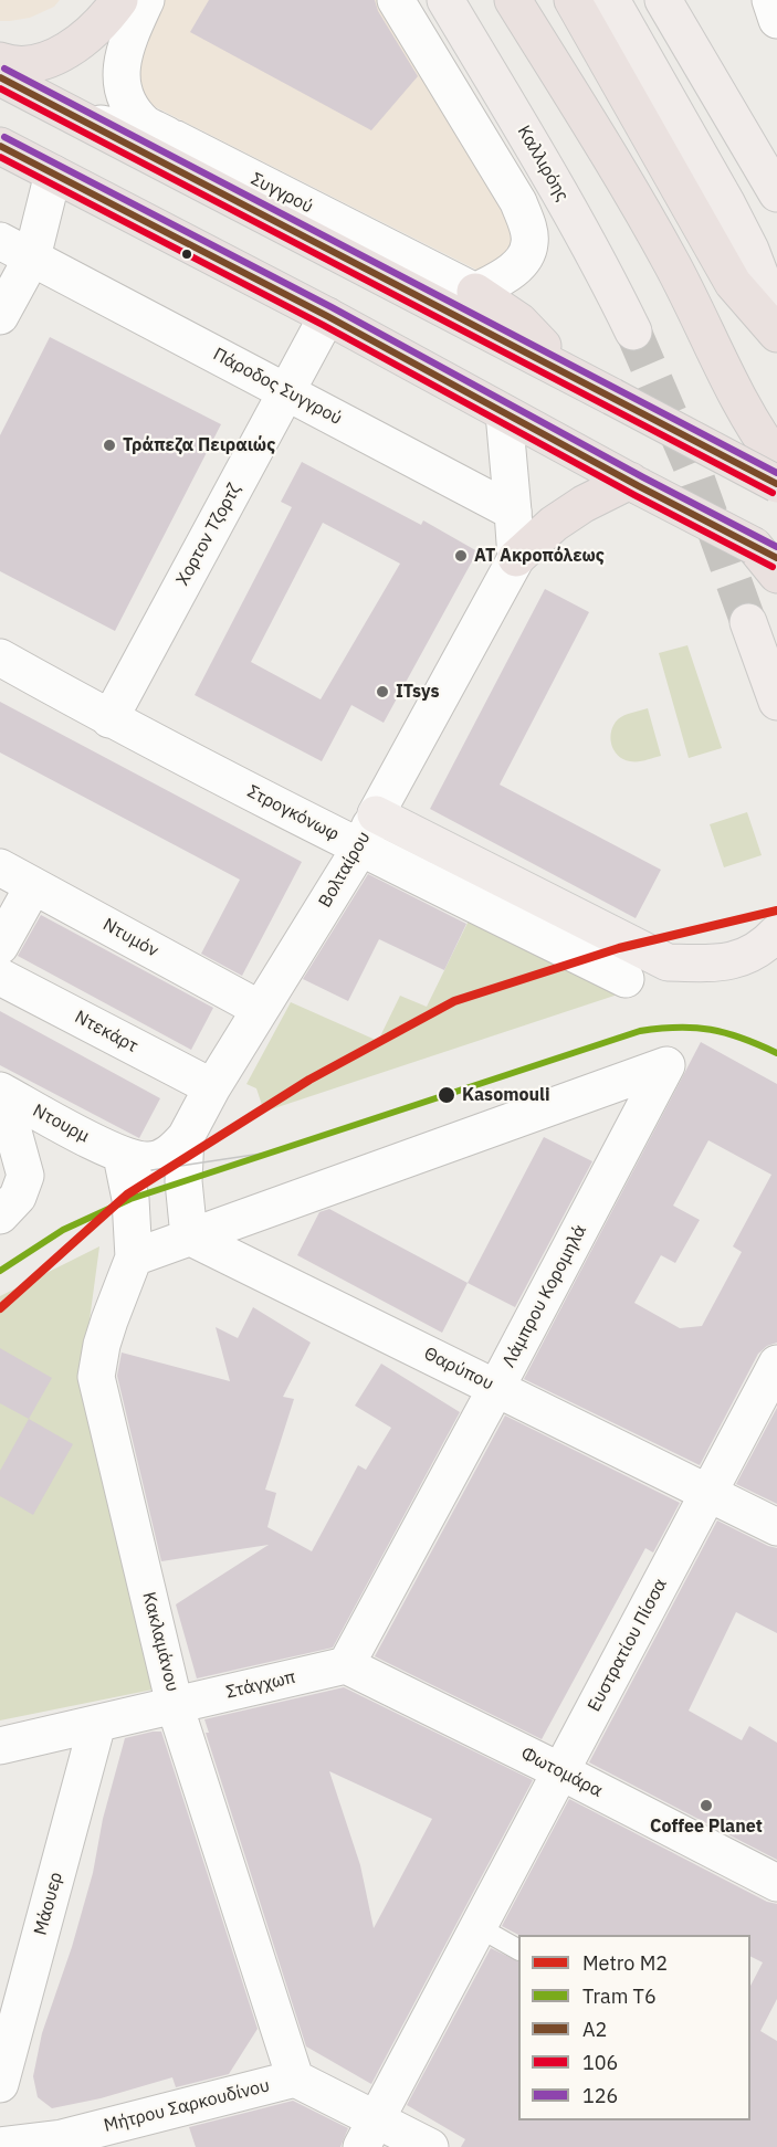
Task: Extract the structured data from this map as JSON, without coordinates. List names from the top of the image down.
{
  "streets": {
    "main road": ["Καλλιρόης"],
    "street": [
      "Συγγρού",
      "Πάροδος Συγγρού",
      "Χορτον Τζορτζ",
      "Στρογκόνωφ",
      "Βολταίρου",
      "Ντυμόν",
      "Ντεκάρτ",
      "Ντουρμ",
      "Λάμπρου Κορομηλά",
      "Θαρύπου",
      "Κακλαμάνου",
      "Ευστρατίου Πίσσα",
      "Στάγχωπ",
      "Φωτομάρα",
      "Μάουερ",
      "Μήτρου Σαρκουδίνου"
    ]
  },
  "crossings": [
    ["Πάροδος Συγγρού", "Χορτον Τζορτζ"],
    ["Χορτον Τζορτζ", "Στρογκόνωφ"],
    ["Στρογκόνωφ", "Βολταίρου"],
    ["Βολταίρου", "Ντυμόν"],
    ["Βολταίρου", "Ντεκάρτ"],
    ["Βολταίρου", "Λάμπρου Κορομηλά"],
    ["Βολταίρου", "Θαρύπου"],
    ["Ντουρμ", "Κακλαμάνου"],
    ["Λάμπρου Κορομηλά", "Θαρύπου"],
    ["Λάμπρου Κορομηλά", "Στάγχωπ"],
    ["Λάμπρου Κορομηλά", "Φωτομάρα"],
    ["Θαρύπου", "Ευστρατίου Πίσσα"],
    ["Κακλαμάνου", "Στάγχωπ"],
    ["Κακλαμάνου", "Μήτρου Σαρκουδίνου"],
    ["Ευστρατίου Πίσσα", "Φωτομάρα"],
    ["Στάγχωπ", "Φωτομάρα"],
    ["Στάγχωπ", "Μάουερ"]
  ],
  "places": [
    "Τράπεζα Πειραιώς",
    "ΑΤ Ακροπόλεως",
    "ITsys",
    "Kasomouli",
    "Coffee Planet"
  ],
  "lines": [
    "transit line 126",
    "transit line Α2",
    "transit line 106",
    "metro line Μ2",
    "tram line Τ6"
  ],
  "legend": [
    "Metro Μ2",
    "Tram Τ6",
    "Α2",
    "106",
    "126"
  ]
}
